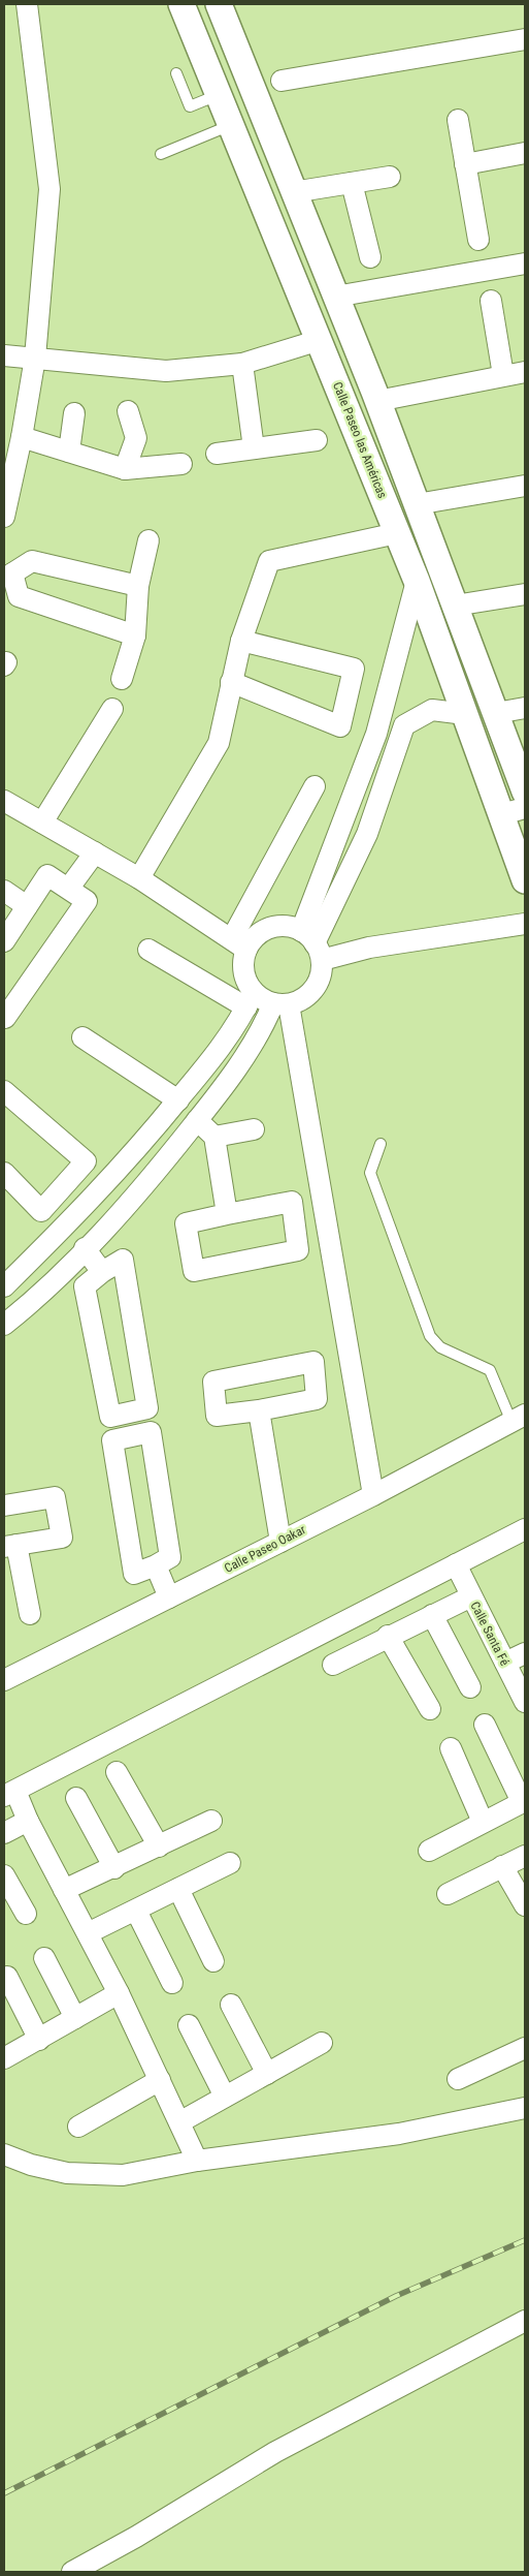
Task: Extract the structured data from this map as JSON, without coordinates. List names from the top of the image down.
{
  "streets": {
    "street": ["Calle Paseo las Américas", "Calle Paseo Oakar", "Calle Santa Fé"]
  }
}
